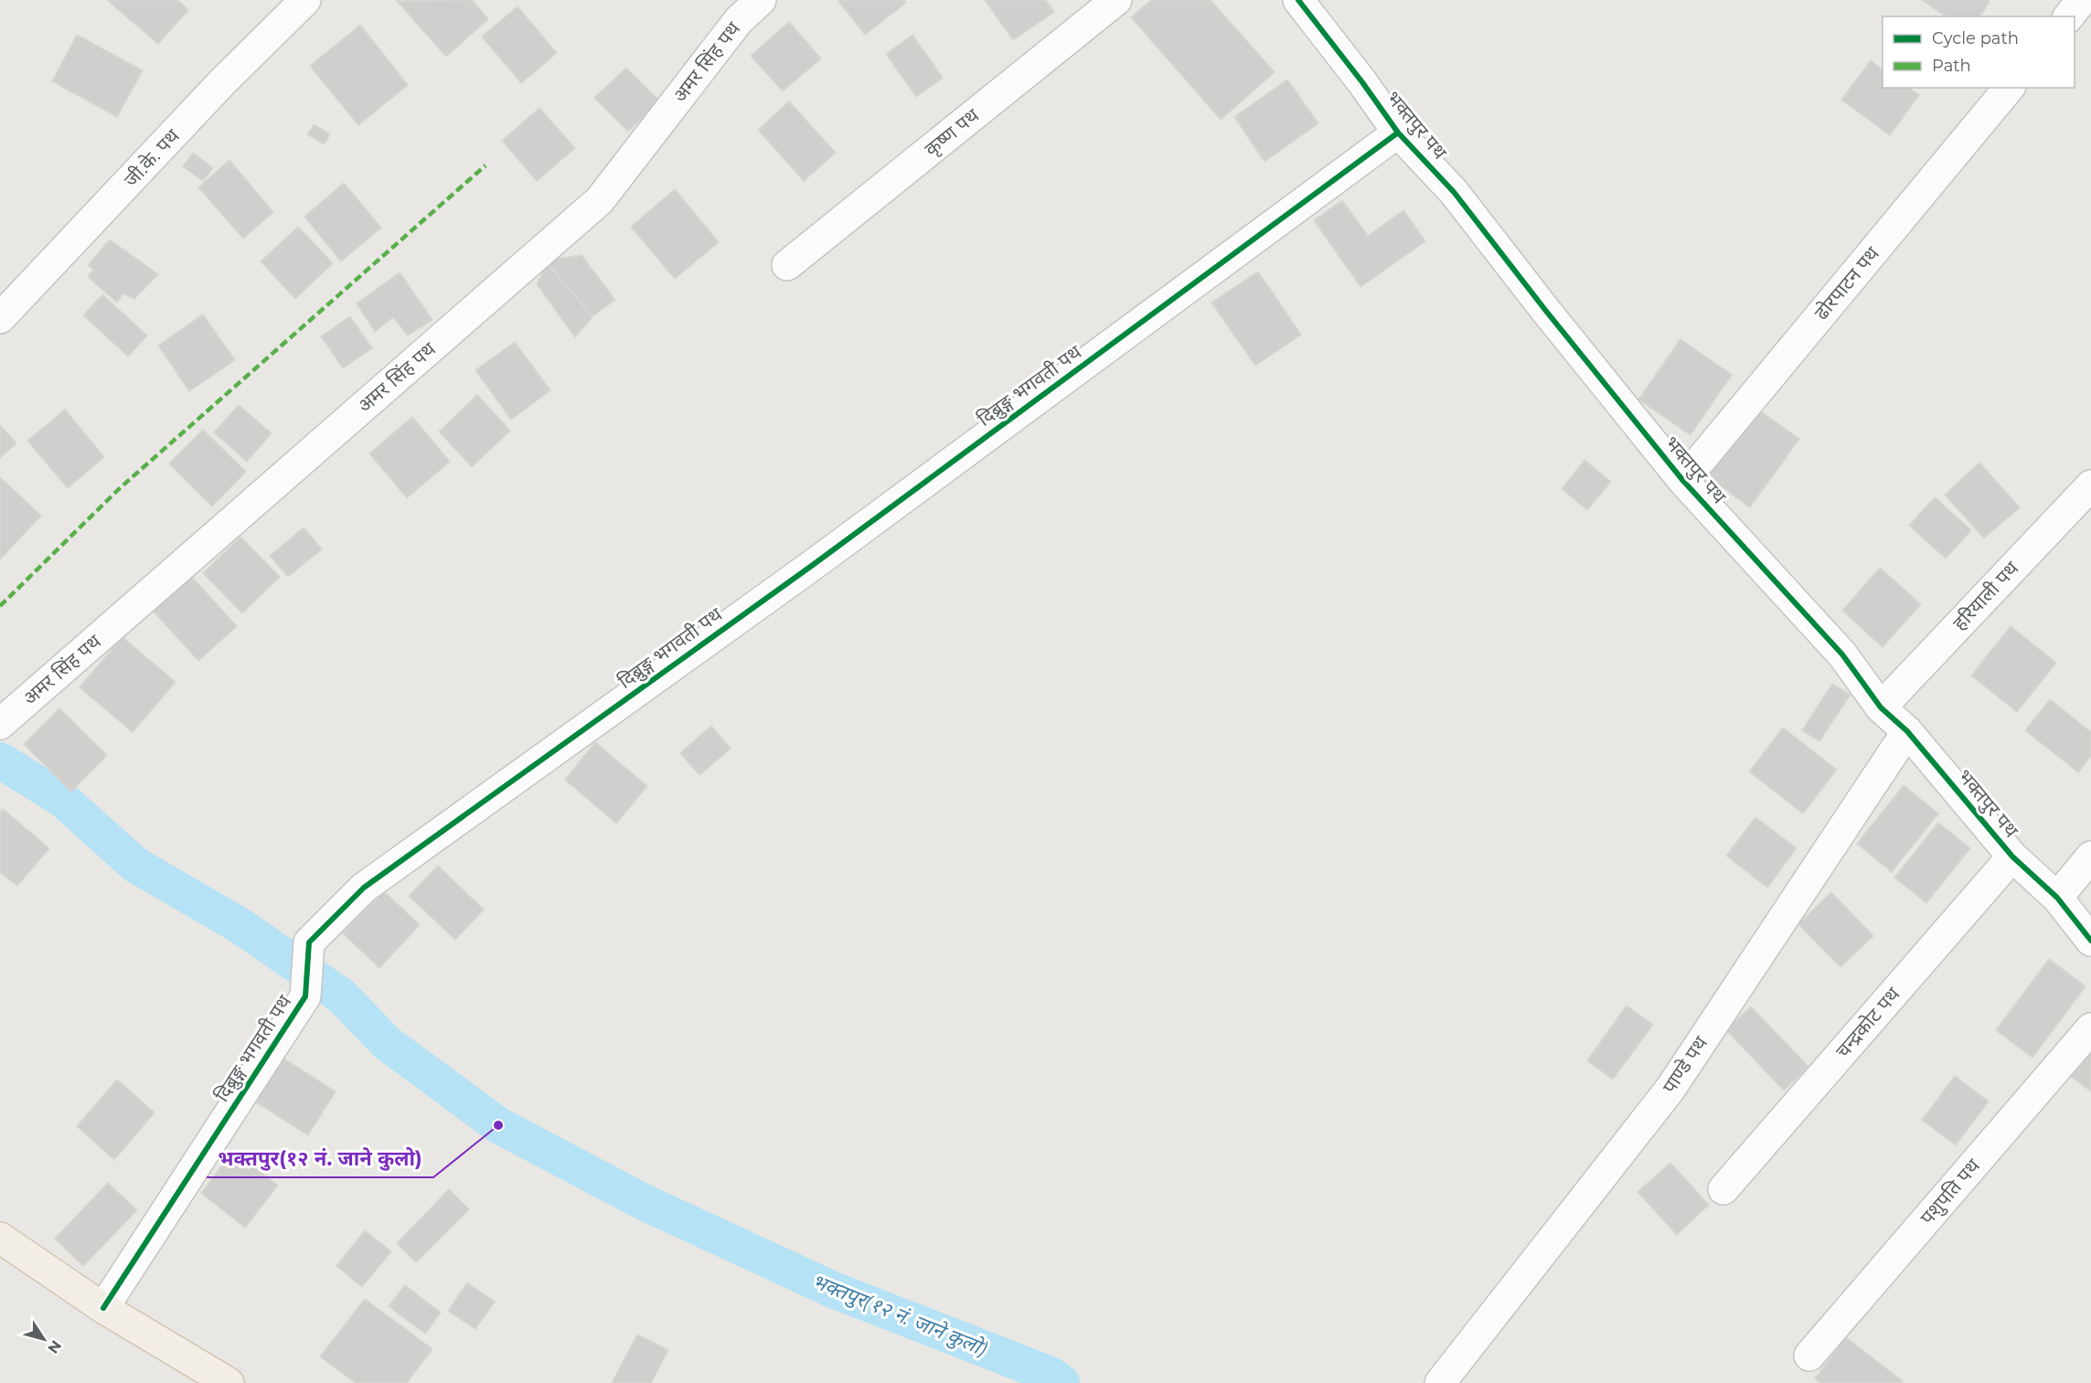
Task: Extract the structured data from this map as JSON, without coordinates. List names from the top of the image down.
{
  "streets": {
    "street": [
      "अमर सिंह पथ",
      "भक्तपुर पथ",
      "कृष्ण पथ",
      "जी.के. पथ",
      "ढोरपाटन पथ",
      "दिब्रुङ्ग भगवती पथ",
      "हरियाली पथ",
      "चन्द्रकोट पथ",
      "पाण्डे पथ",
      "पशुपति पथ"
    ]
  },
  "crossings": [
    ["भक्तपुर पथ", "ढोरपाटन पथ"],
    ["भक्तपुर पथ", "दिब्रुङ्ग भगवती पथ"],
    ["भक्तपुर पथ", "हरियाली पथ"],
    ["भक्तपुर पथ", "चन्द्रकोट पथ"],
    ["भक्तपुर पथ", "पाण्डे पथ"]
  ],
  "water": ["भक्तपुर(१२ नं. जाने कुलो)"],
  "places": ["भक्तपुर(१२ नं. जाने कुलो)"],
  "legend": ["Cycle path", "Path"],
  "north": "bottom right"
}
